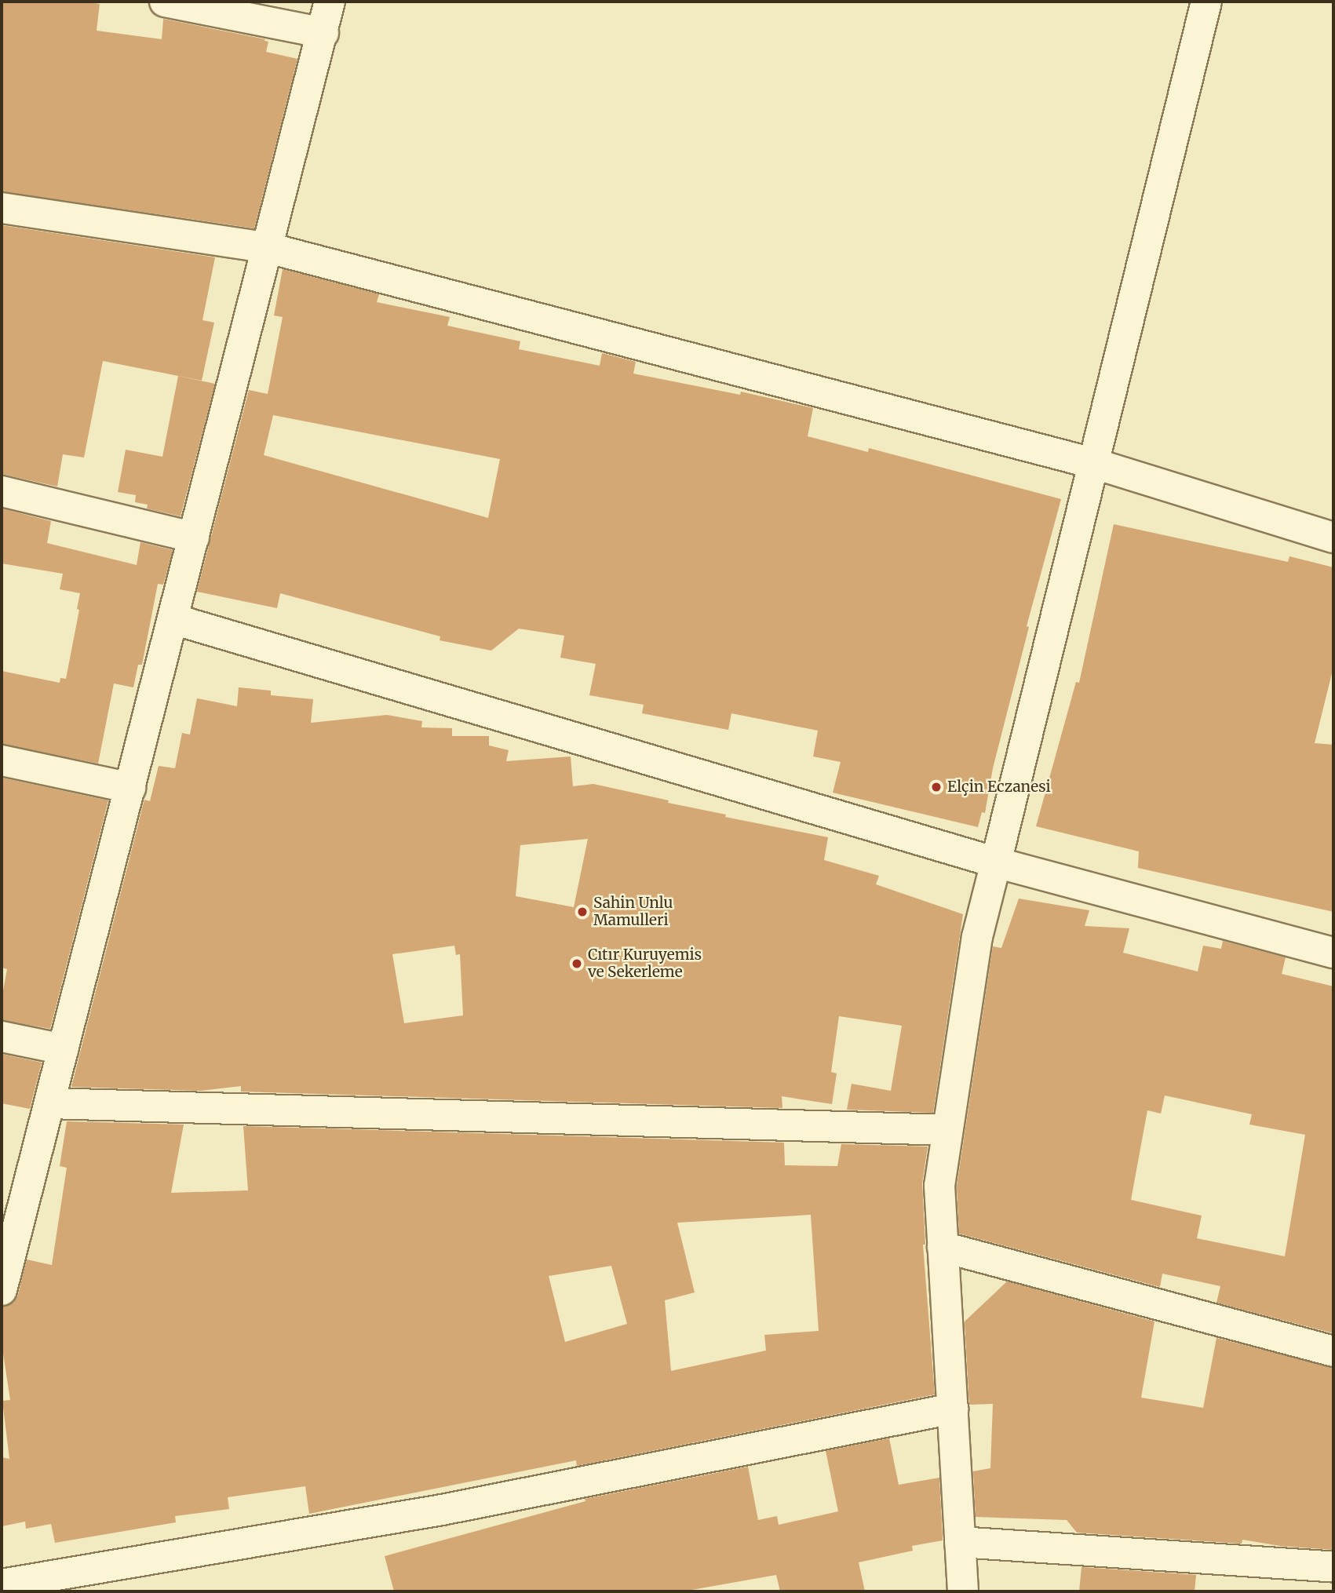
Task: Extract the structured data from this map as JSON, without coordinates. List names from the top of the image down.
{
  "places": ["Elçin Eczanesi", "Sahin Unlu Mamulleri", "Cıtır Kuruyemis ve Sekerleme"]
}
